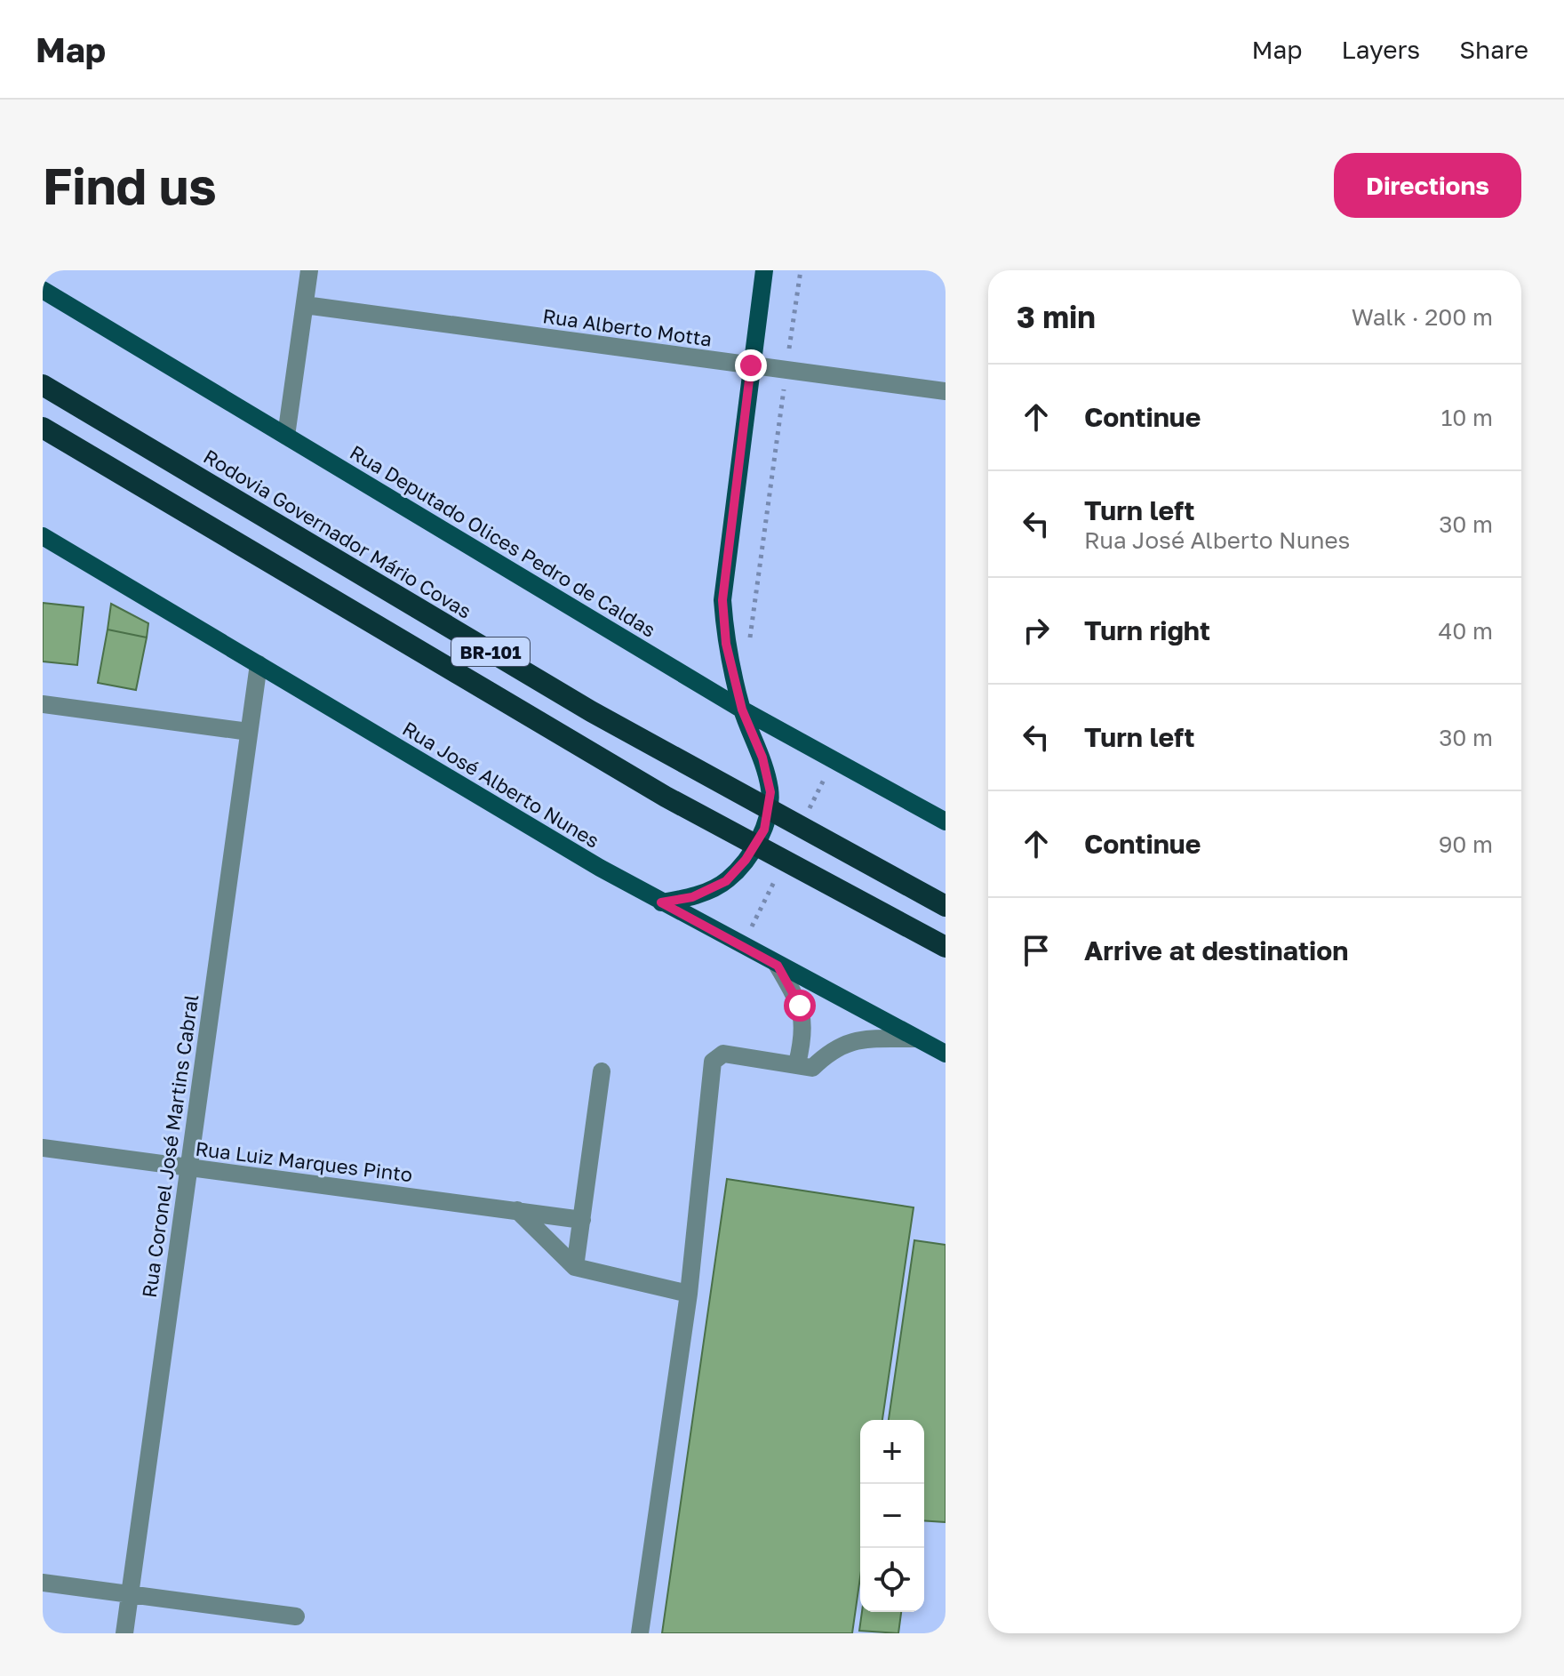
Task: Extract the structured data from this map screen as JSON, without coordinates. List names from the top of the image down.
{
  "streets": {
    "highway": ["Rodovia Governador Mário Covas", "BR-101"],
    "main road": ["Rua Deputado Olices Pedro de Caldas", "Rua José Alberto Nunes"],
    "street": ["Rua Alberto Motta", "Rua Coronel José Martins Cabral", "Rua Luiz Marques Pinto"]
  },
  "crossings": [
    ["Rua José Alberto Nunes", "Rua Coronel José Martins Cabral"],
    ["Rua Coronel José Martins Cabral", "Rua Luiz Marques Pinto"]
  ],
  "page": {
    "header": "Map",
    "nav": ["Map", "Layers", "Share"],
    "buttons": "Directions",
    "title": "Find us",
    "heading": ["3 min", "Walk · 200 m"],
    "list": [
      ["Continue", "10 m"],
      ["Turn left", "Rua José Alberto Nunes", "30 m"],
      ["Turn right", "40 m"],
      ["Turn left", "30 m"],
      ["Continue", "90 m"],
      "Arrive at destination"
    ],
    "map_buttons": ["+", "−"]
  }
}
